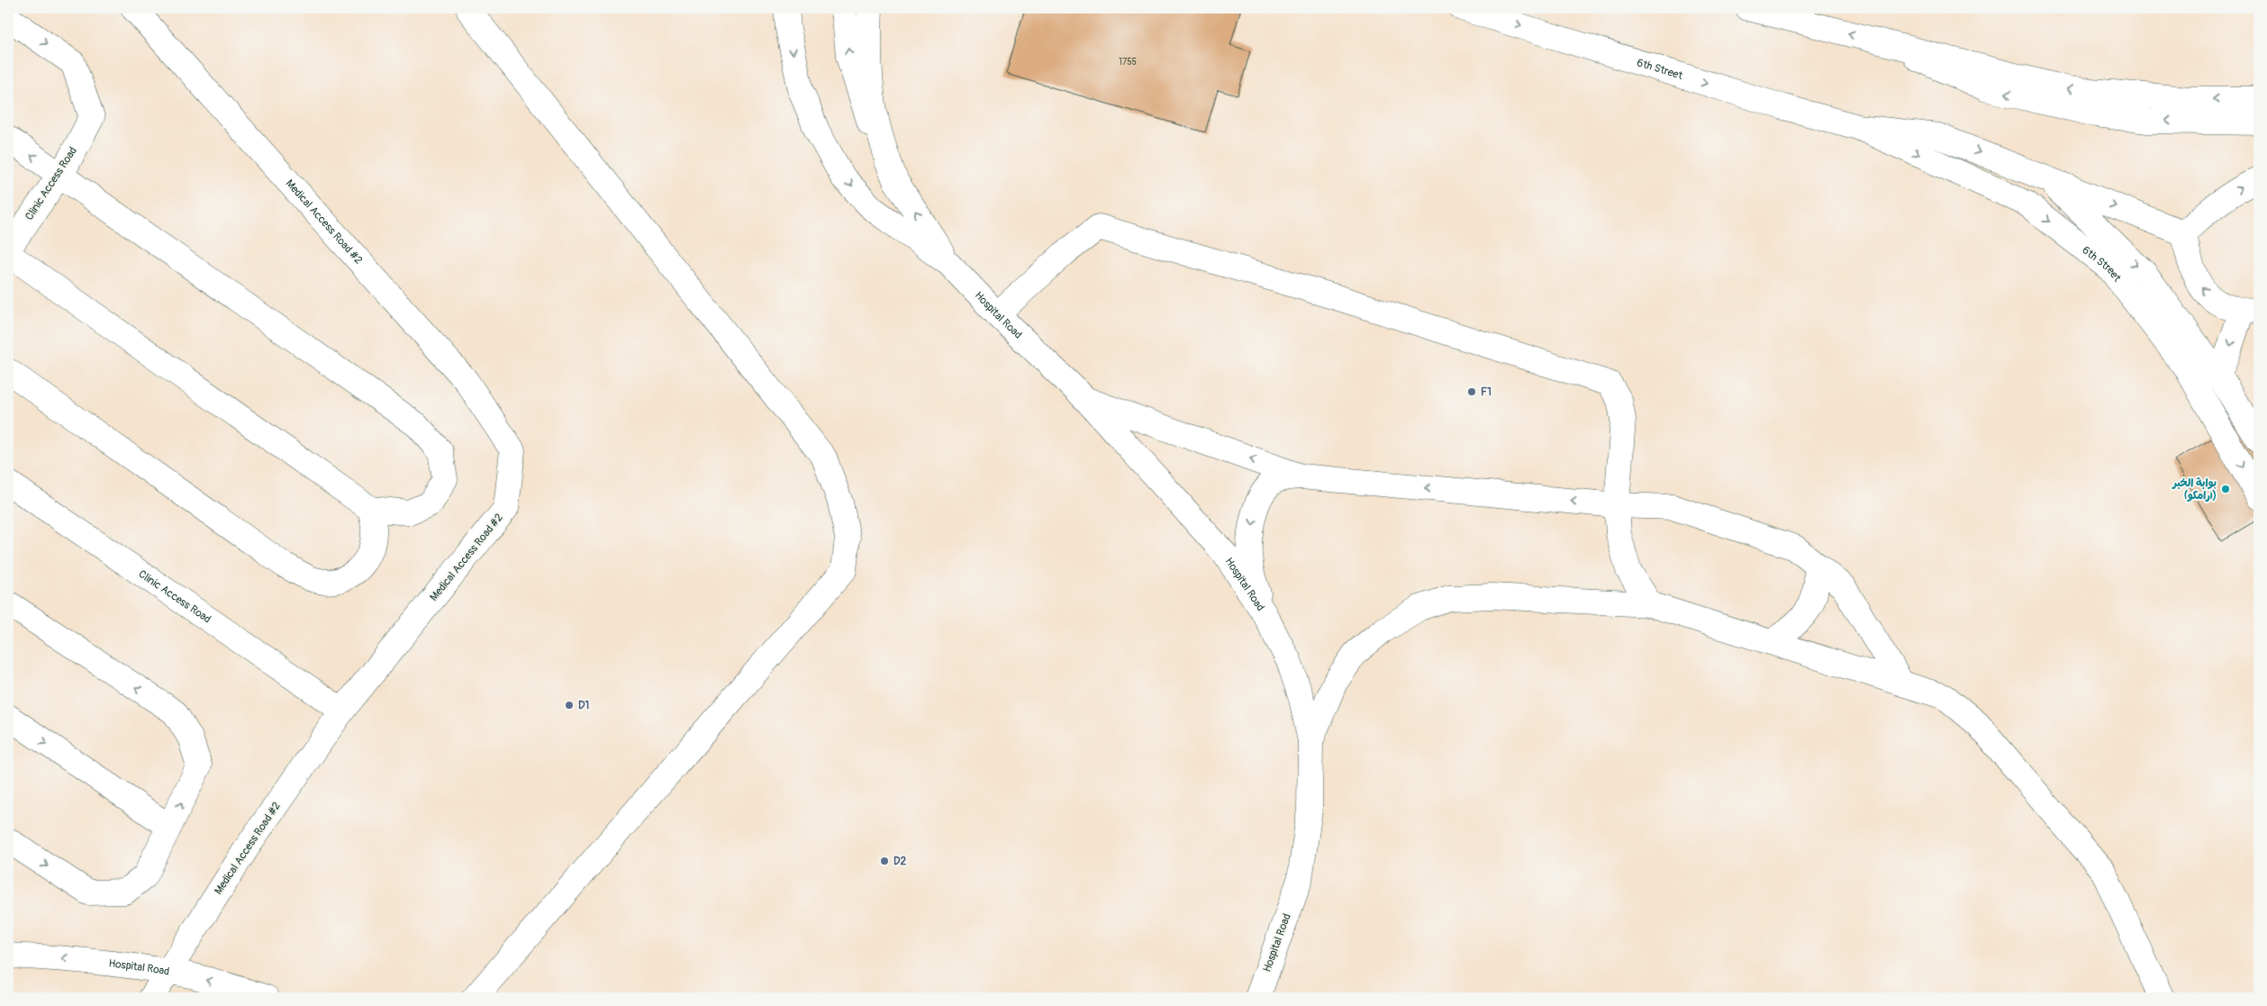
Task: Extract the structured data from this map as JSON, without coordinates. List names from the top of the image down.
{
  "streets": {
    "street": [
      "6th Street",
      "Clinic Access Road",
      "Medical Access Road #2",
      "Hospital Road"
    ]
  },
  "crossings": [
    ["Clinic Access Road", "Medical Access Road #2"],
    ["Medical Access Road #2", "Hospital Road"]
  ],
  "places": [
    "F1",
    "بوابة الخبر (ارامكو)",
    "D1",
    "D2"
  ],
  "house_numbers": ["1755"]
}
